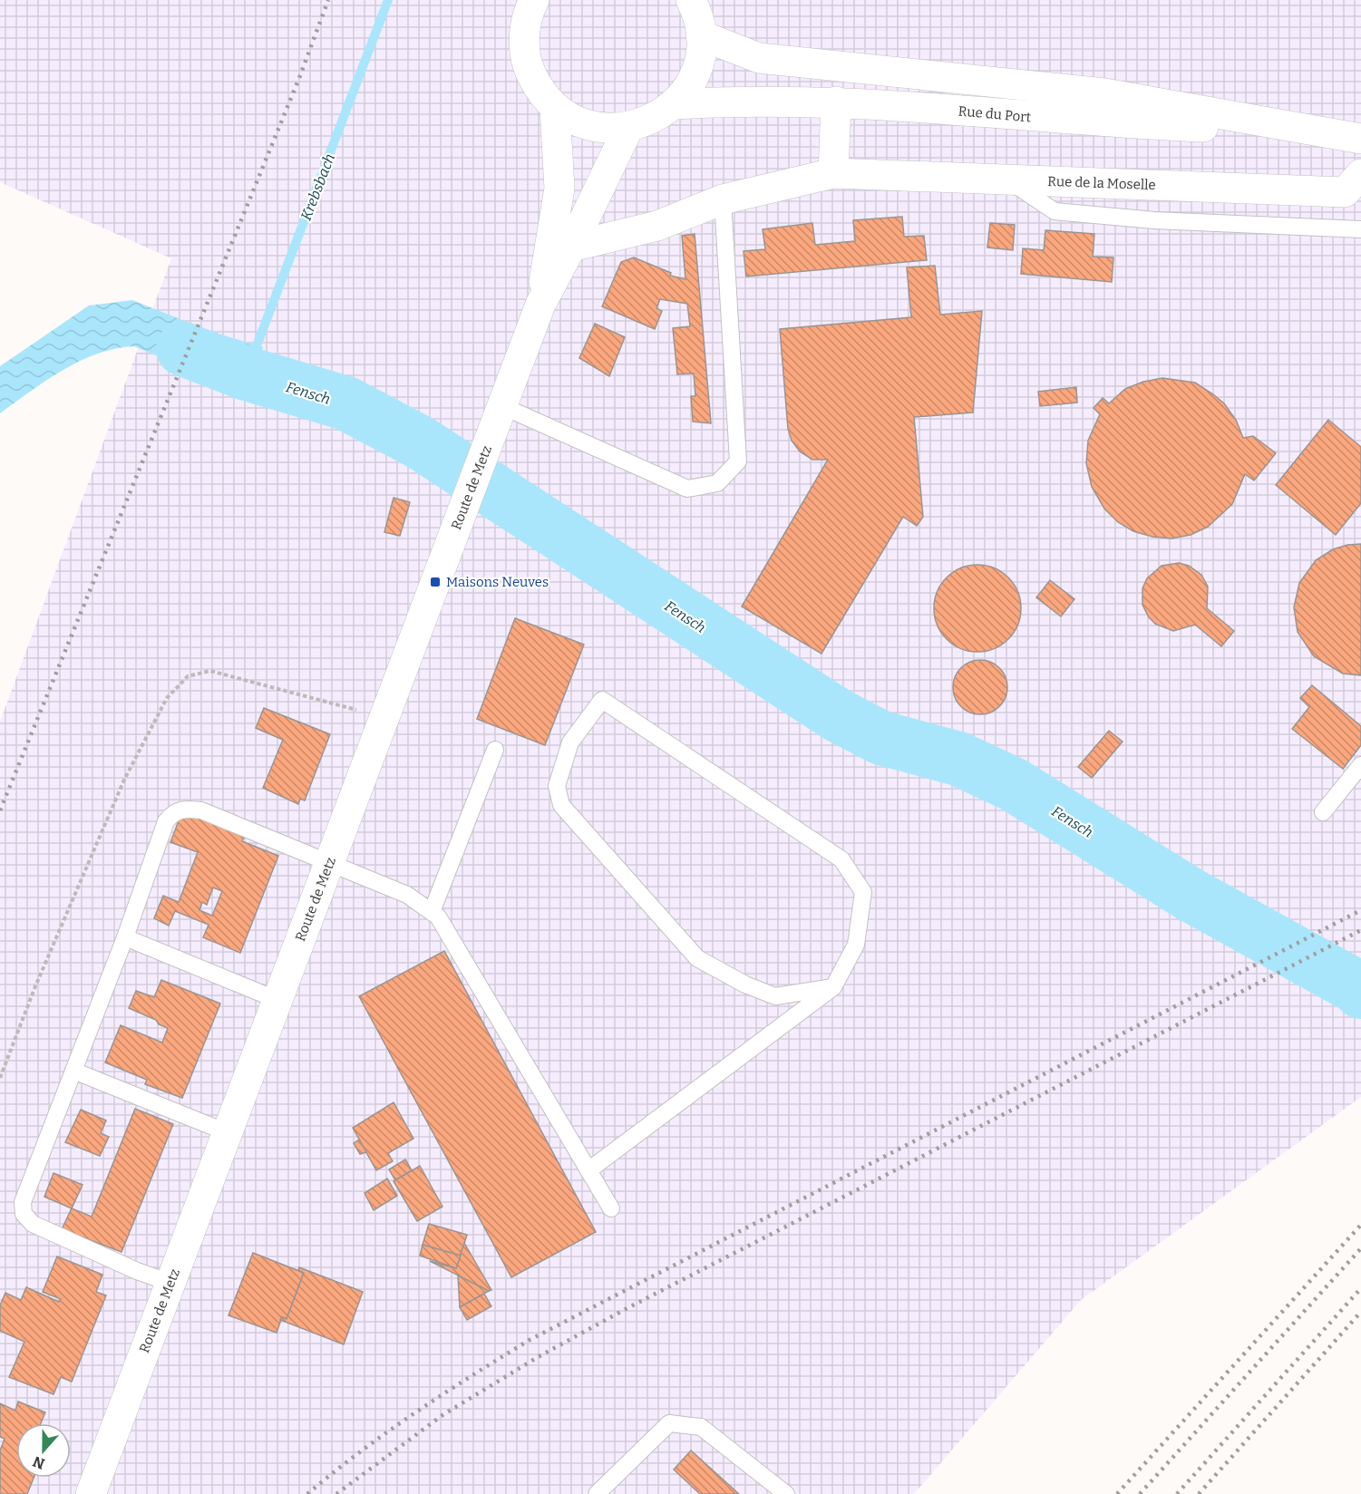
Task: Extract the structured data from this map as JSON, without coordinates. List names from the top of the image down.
{
  "streets": {
    "main road": ["Rue du Port", "Rue de la Moselle", "Route de Metz"]
  },
  "crossings": [
    ["Rue de la Moselle", "Route de Metz"]
  ],
  "water": ["Krebsbach", "Fensch"],
  "places": {
    "transit": ["Maisons Neuves"]
  },
  "north": "bottom"
}
